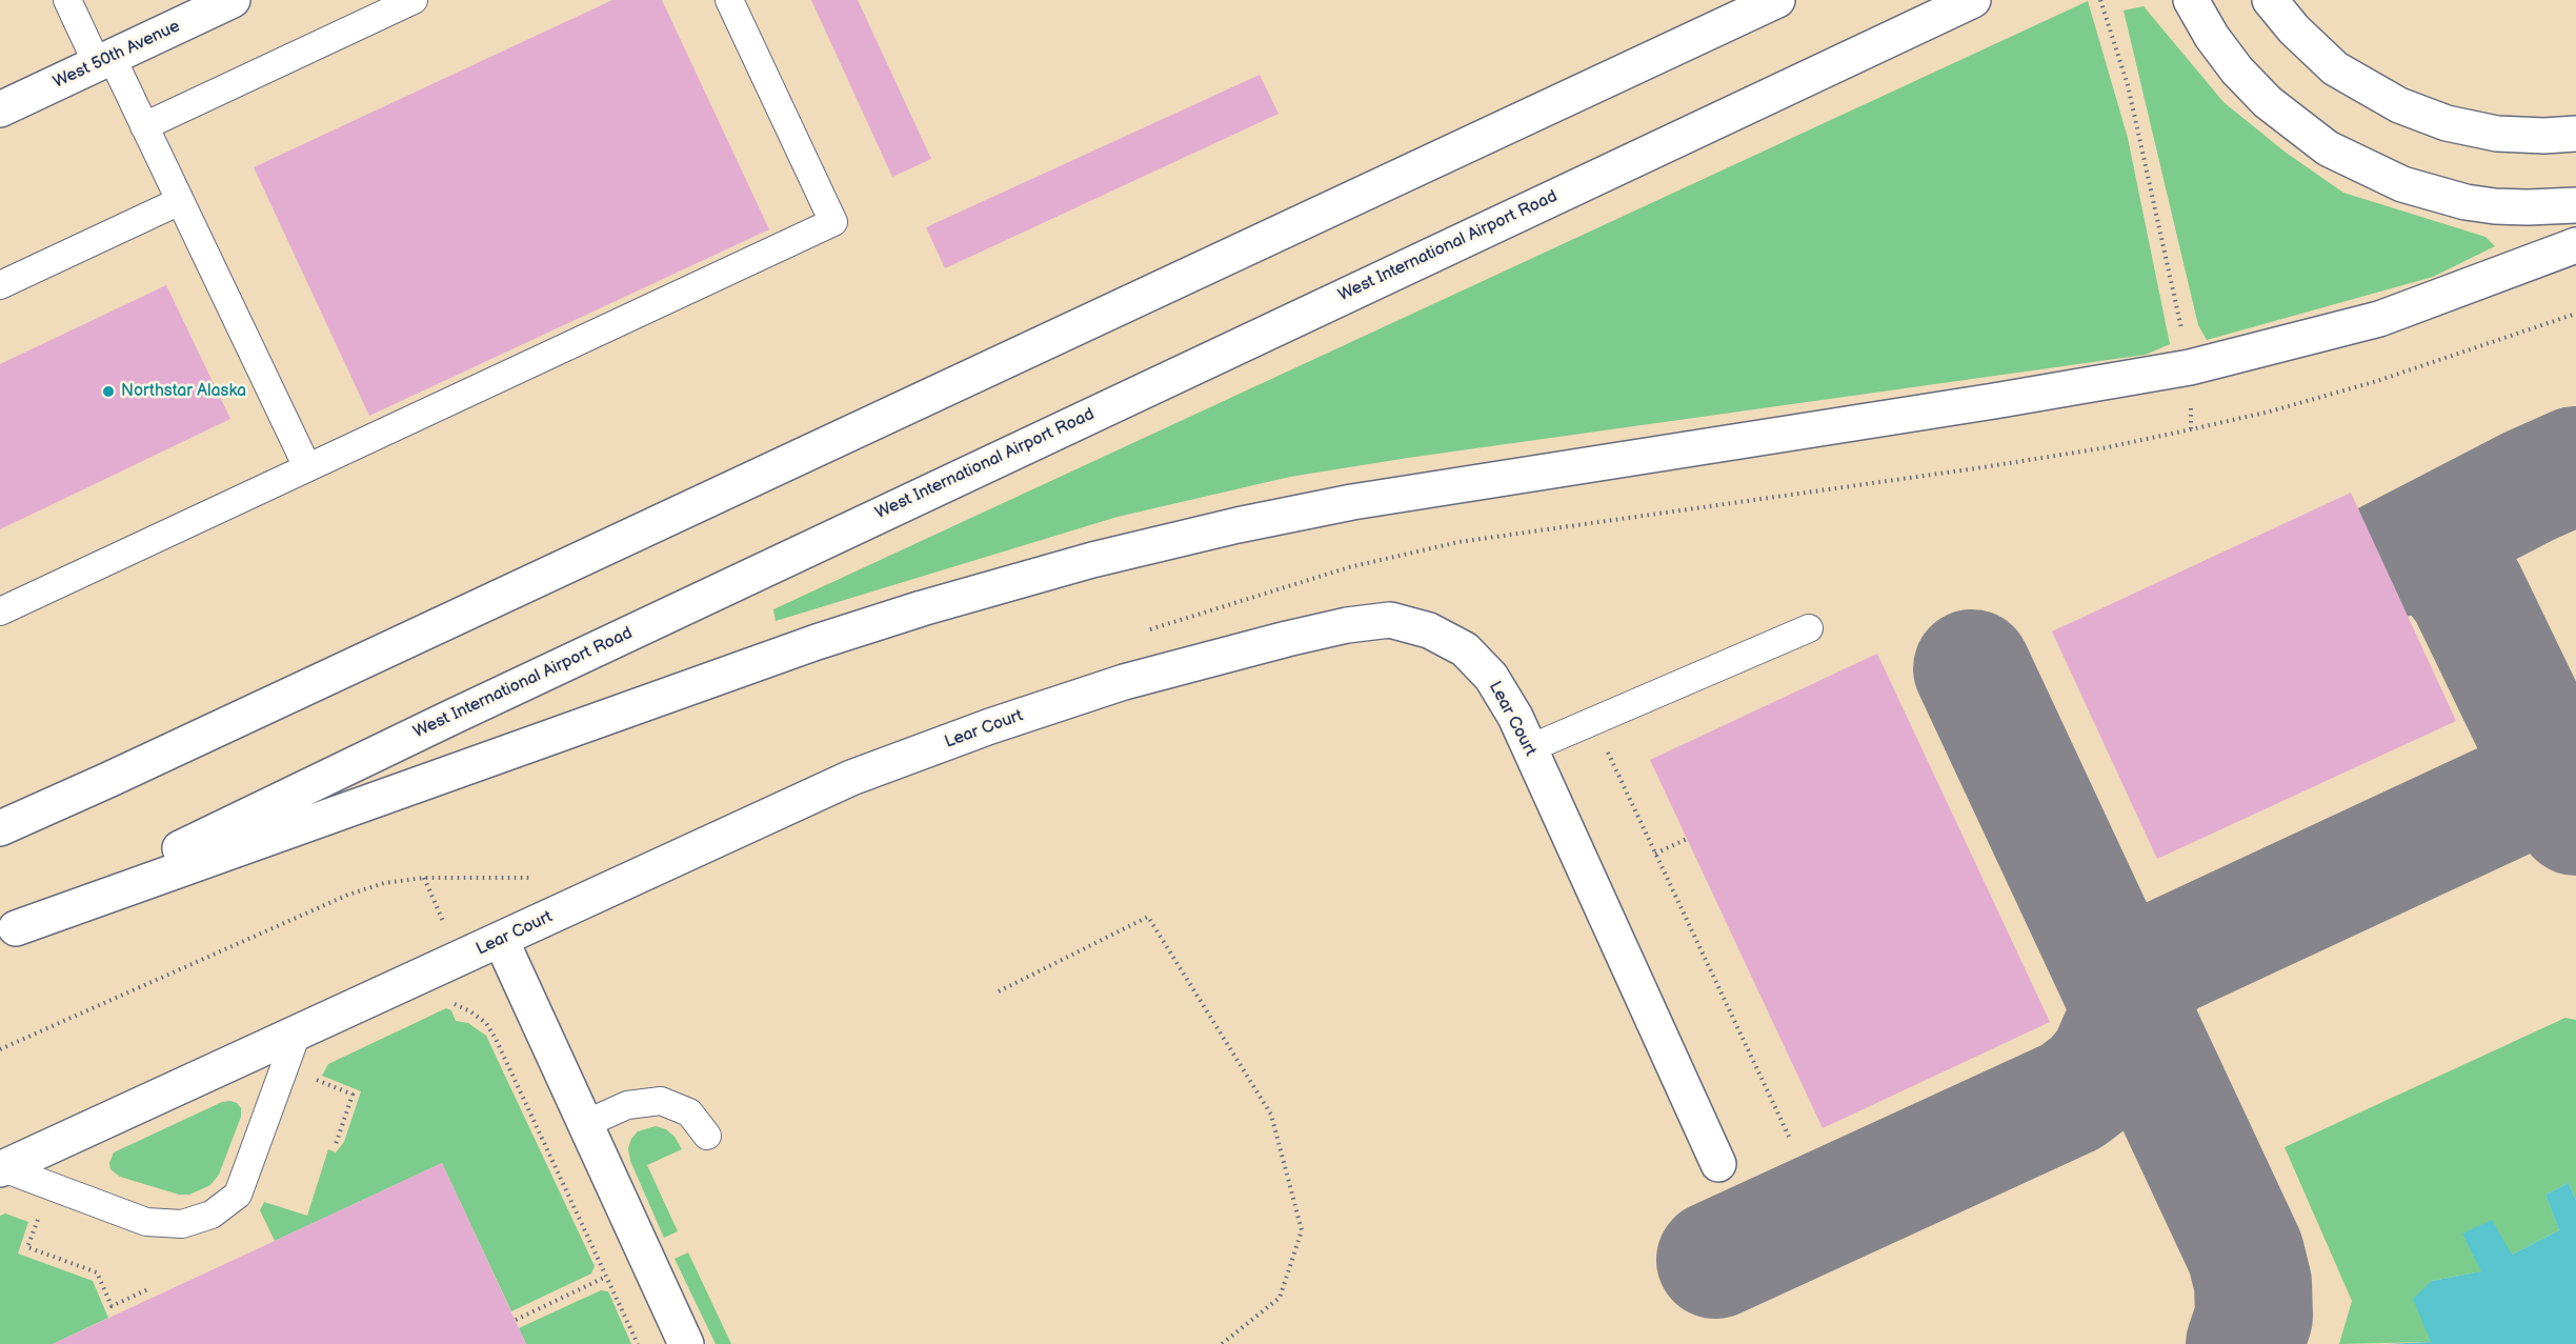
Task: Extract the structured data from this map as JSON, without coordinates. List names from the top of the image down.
{
  "streets": {
    "main road": ["West 50th Avenue", "West International Airport Road", "Lear Court"]
  },
  "places": ["Northstar Alaska"]
}
